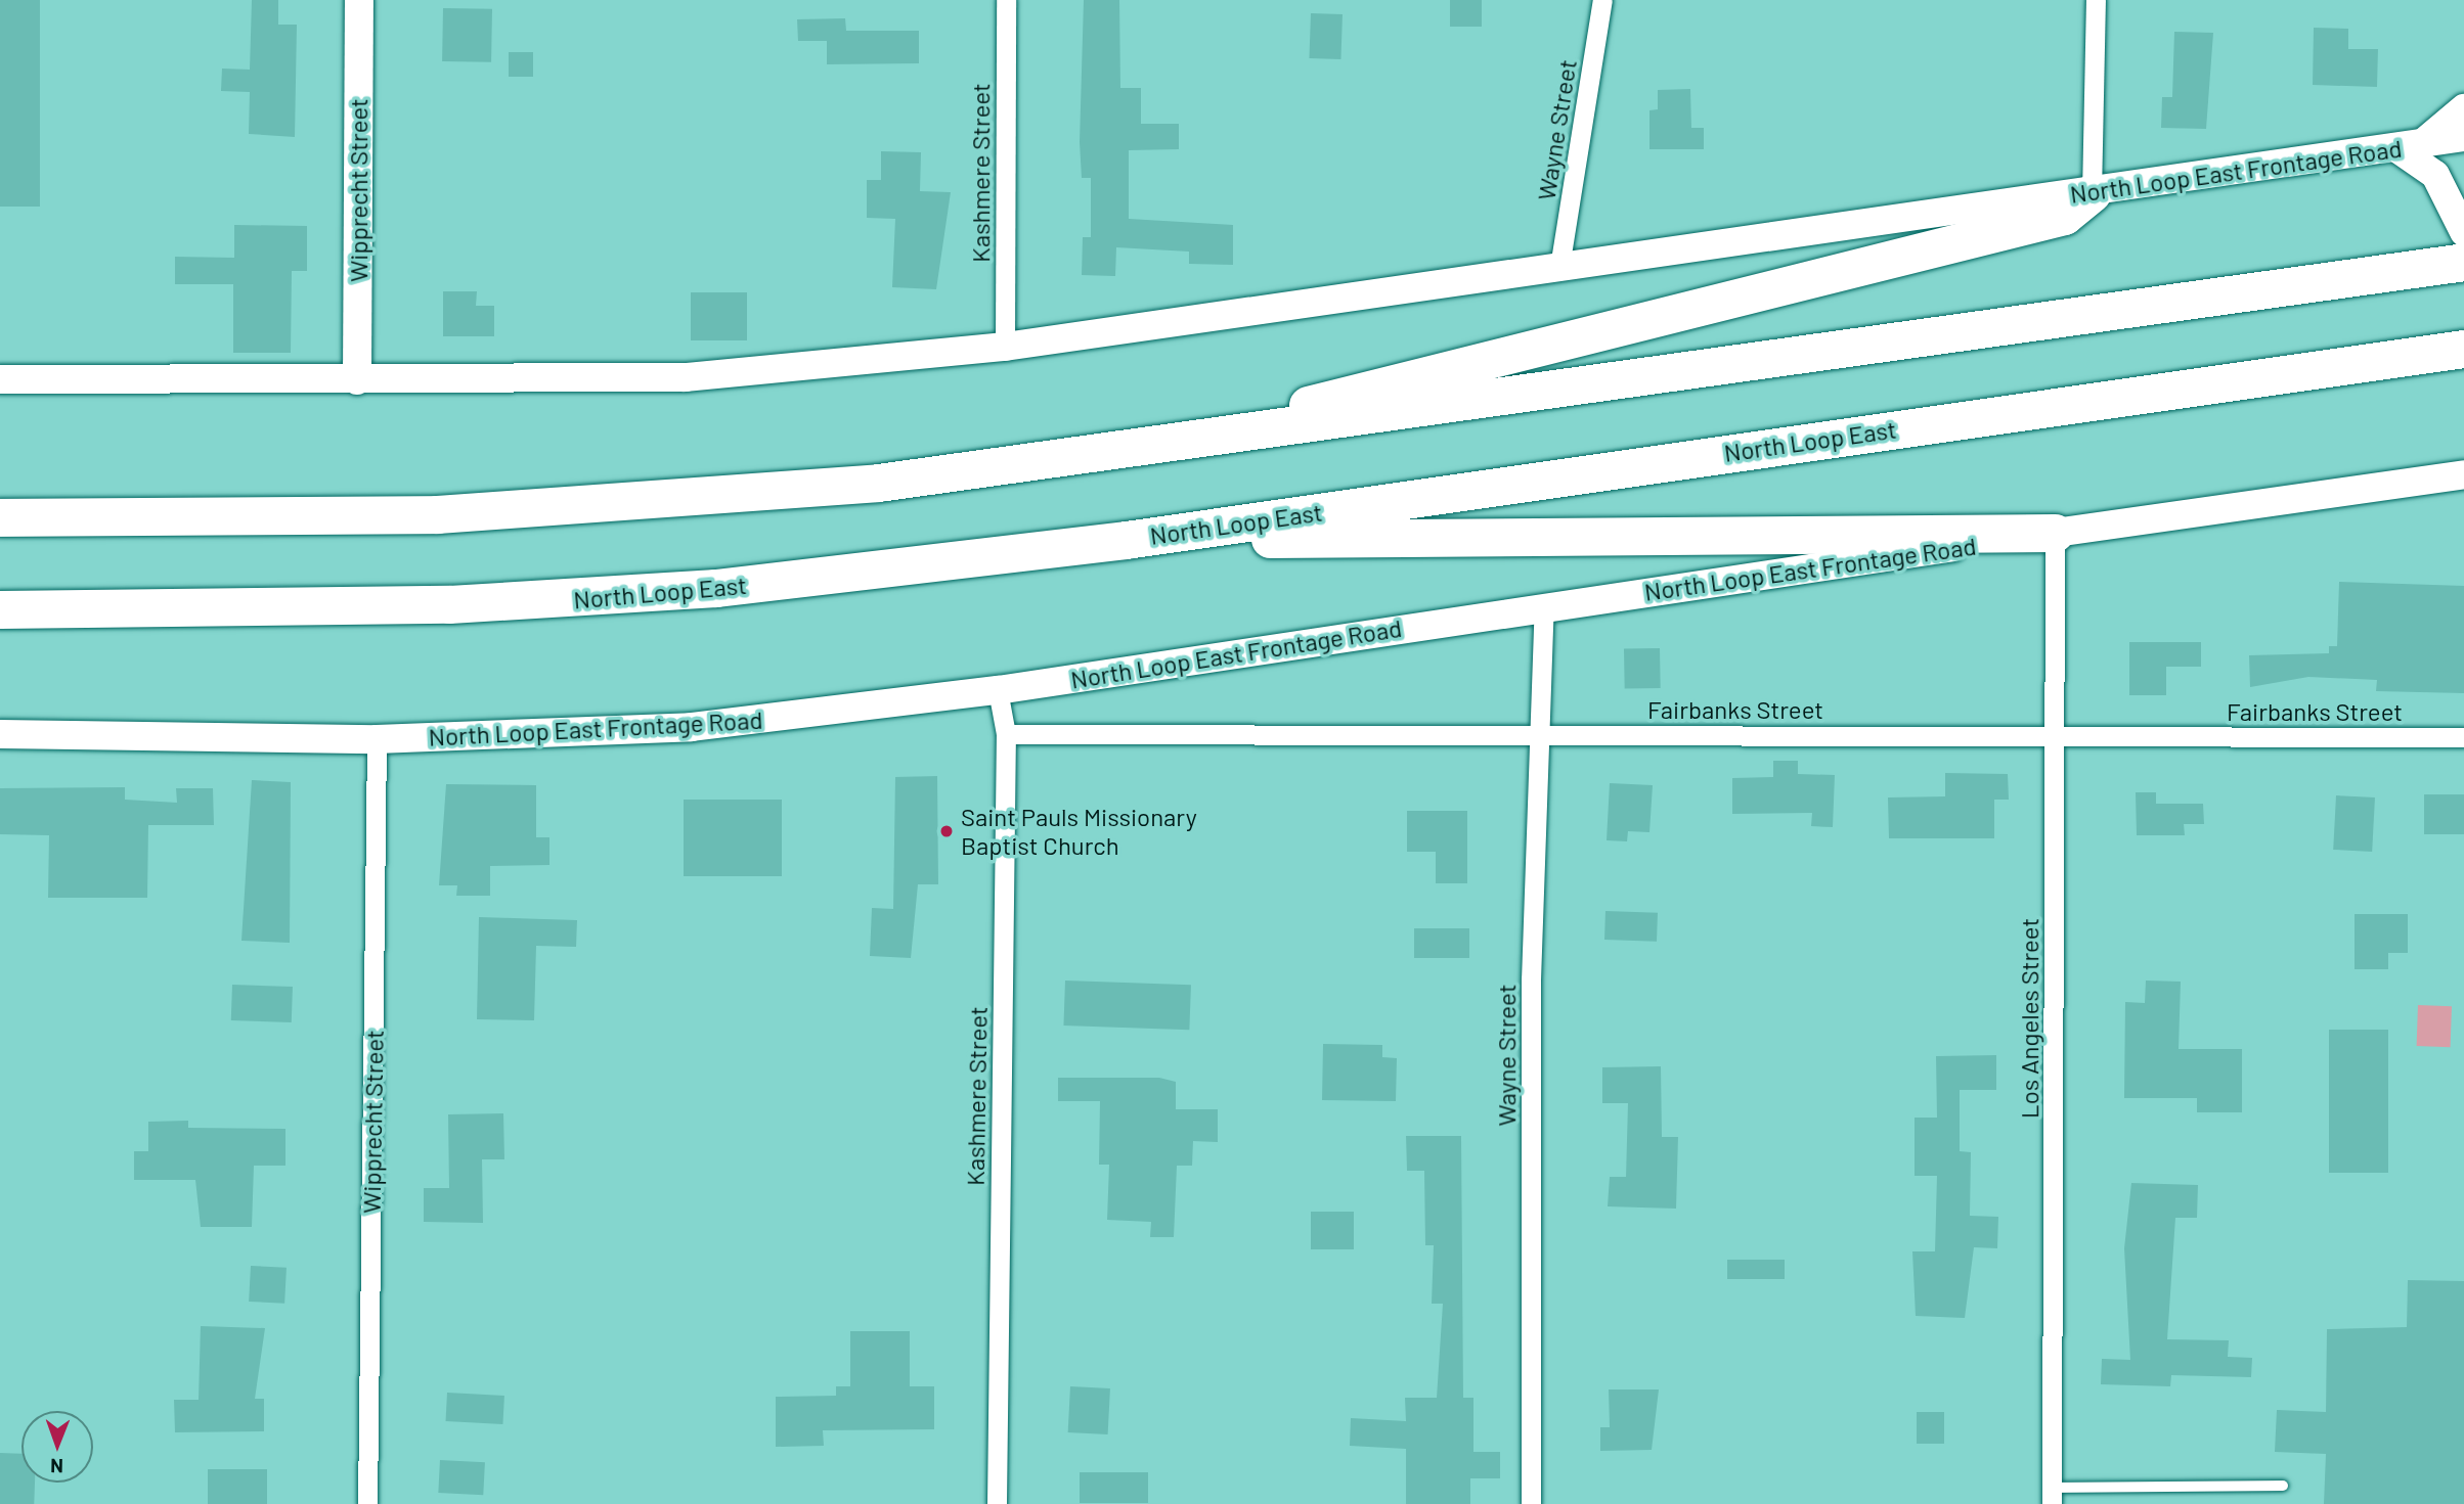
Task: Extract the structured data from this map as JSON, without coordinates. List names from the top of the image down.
{
  "streets": {
    "highway": ["North Loop East"],
    "main road": ["North Loop East Frontage Road", "Wipprecht Street"],
    "street": [
      "Wayne Street",
      "Kashmere Street",
      "Fairbanks Street",
      "Los Angeles Street"
    ]
  },
  "crossings": [
    ["Wayne Street", "North Loop East Frontage Road"],
    ["Wayne Street", "Fairbanks Street"],
    ["North Loop East Frontage Road", "Kashmere Street"],
    ["North Loop East Frontage Road", "Wipprecht Street"],
    ["North Loop East Frontage Road", "Los Angeles Street"],
    ["Kashmere Street", "Fairbanks Street"],
    ["Fairbanks Street", "Los Angeles Street"]
  ],
  "places": ["Saint Pauls Missionary Baptist Church"],
  "north": "bottom"
}
